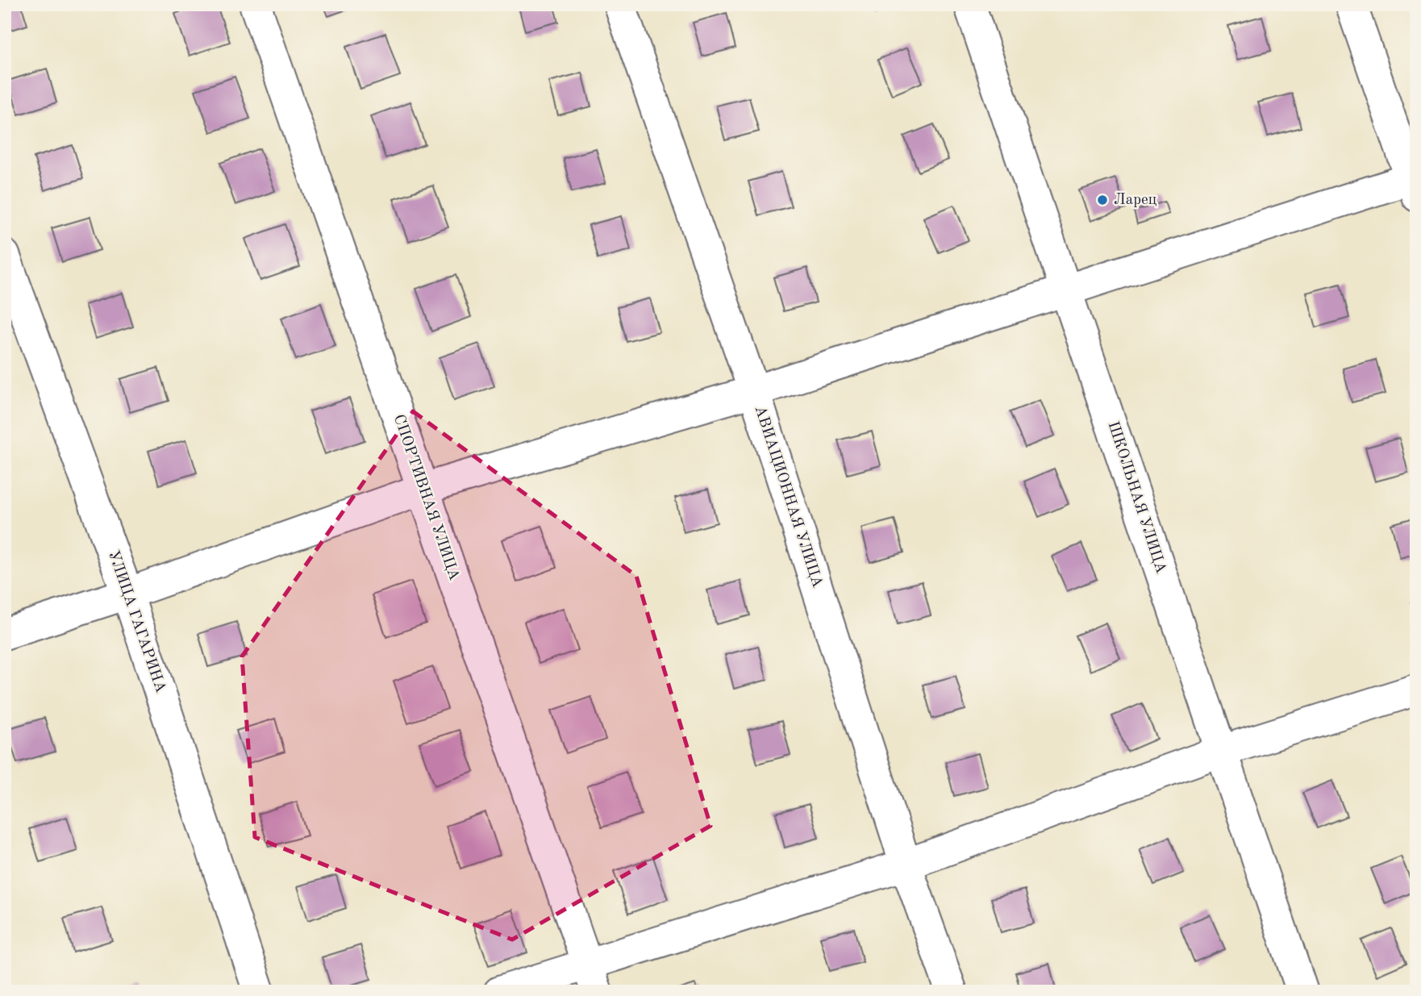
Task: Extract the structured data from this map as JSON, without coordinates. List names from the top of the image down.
{
  "streets": {
    "street": [
      "АВИАЦИОННАЯ УЛИЦА",
      "СПОРТИВНАЯ УЛИЦА",
      "ШКОЛЬНАЯ УЛИЦА",
      "УЛИЦА ГАГАРИНА"
    ]
  },
  "places": ["Ларец"]
}
